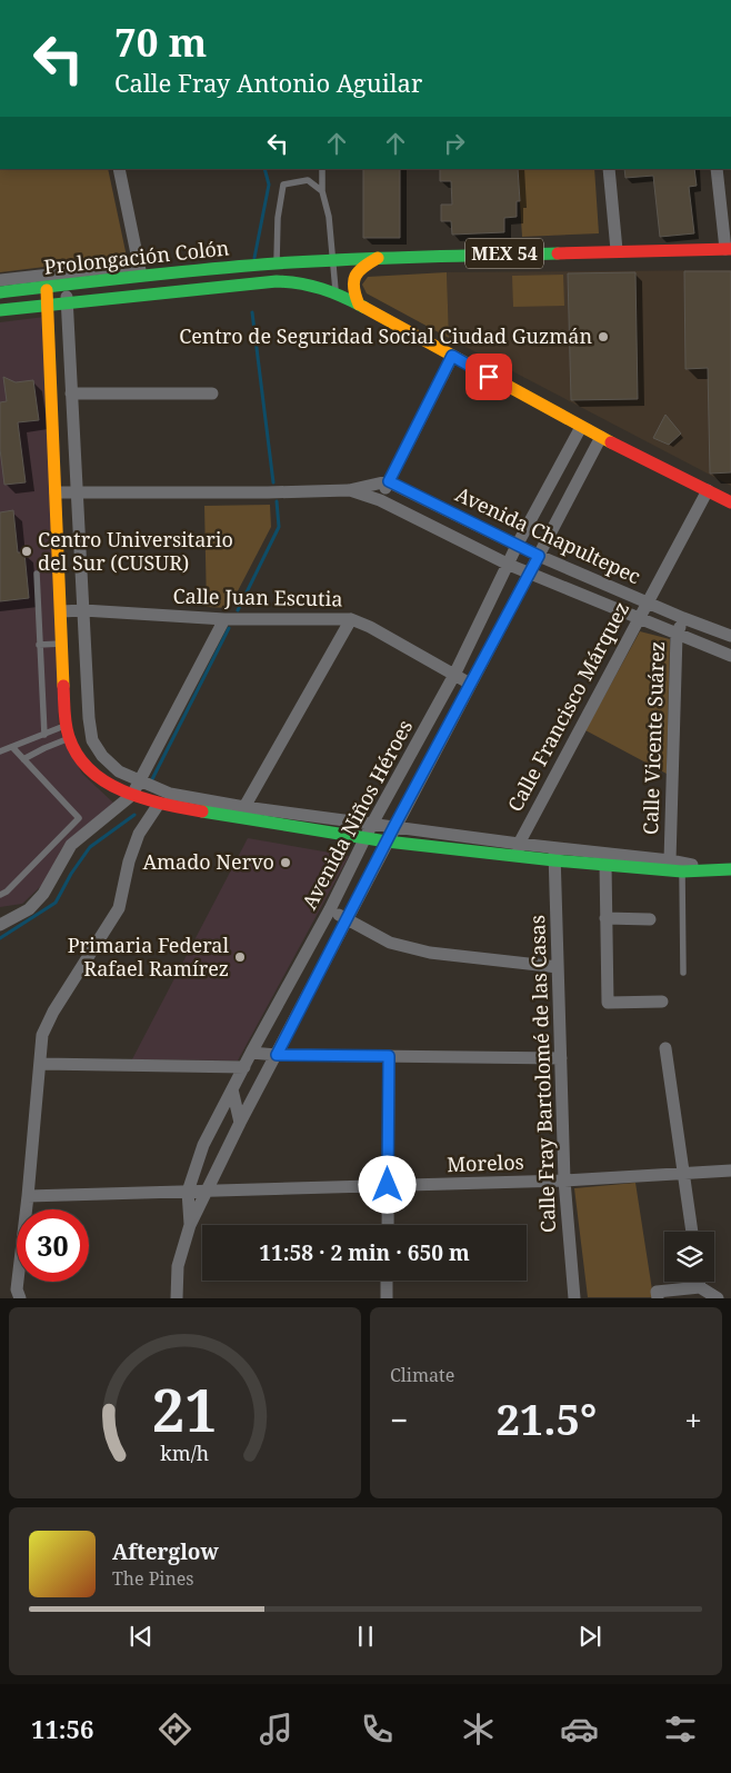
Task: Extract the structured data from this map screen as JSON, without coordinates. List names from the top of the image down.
{
  "streets": {
    "main road": ["MEX 54", "Prolongación Colón"],
    "street": [
      "Avenida Chapultepec",
      "Calle Juan Escutia",
      "Calle Francisco Márquez",
      "Calle Vicente Suárez",
      "Avenida Niños Héroes",
      "Calle Fray Bartolomé de las Casas",
      "Morelos"
    ]
  },
  "crossings": [
    ["MEX 54", "Prolongación Colón"],
    ["Prolongación Colón", "Calle Francisco Márquez"],
    ["Prolongación Colón", "Avenida Niños Héroes"],
    ["Avenida Chapultepec", "Calle Francisco Márquez"],
    ["Avenida Chapultepec", "Calle Vicente Suárez"],
    ["Avenida Chapultepec", "Avenida Niños Héroes"],
    ["Calle Juan Escutia", "Avenida Niños Héroes"],
    ["Avenida Niños Héroes", "Morelos"],
    ["Calle Fray Bartolomé de las Casas", "Morelos"]
  ],
  "places": [
    "Centro de Seguridad Social Ciudad Guzmán",
    "Centro Universitario del Sur (CUSUR)",
    "Amado Nervo",
    "Primaria Federal Rafael Ramírez"
  ],
  "page": {
    "turn": ["70 m", "Calle Fray Antonio Aguilar"],
    "limit": "30",
    "trip": "11:58 · 2 min · 650 m",
    "tile": "Climate",
    "heat": ["−", "21.5°", "+"],
    "song": ["Afterglow", "The Pines"],
    "tabs": "11:56",
    "gauge": ["21", "km/h"]
  }
}
